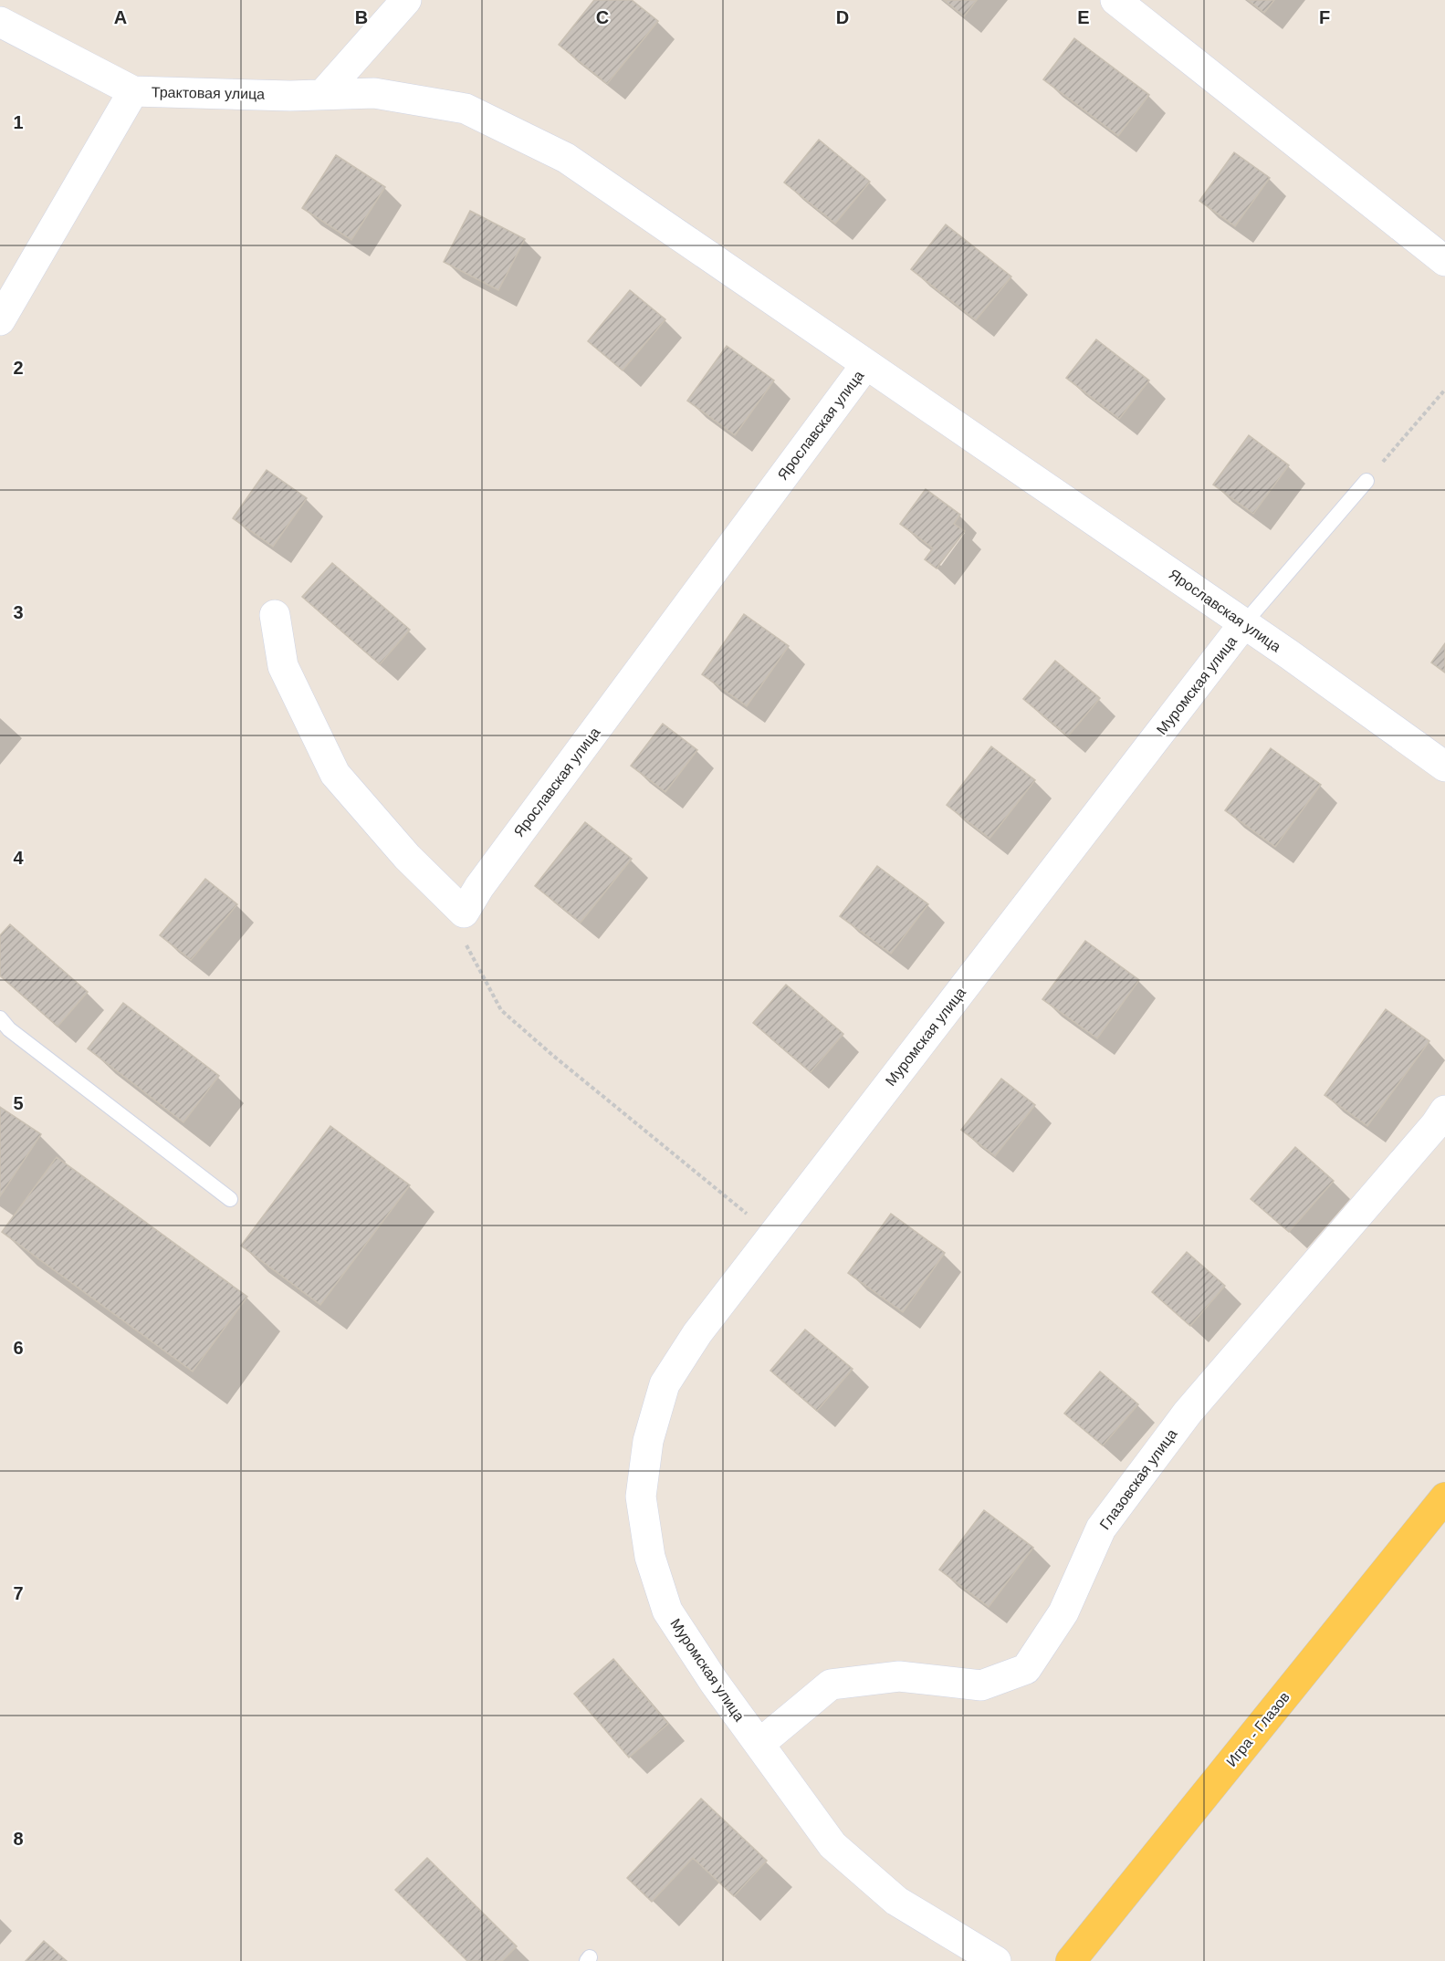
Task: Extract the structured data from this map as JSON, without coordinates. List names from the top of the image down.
{
  "streets": {
    "main road": ["Игра - Глазов"],
    "street": [
      "Трактовая улица",
      "Ярославская улица",
      "Муромская улица",
      "Глазовская улица"
    ]
  },
  "crossings": [
    ["Трактовая улица", "Ярославская улица"],
    ["Ярославская улица", "Муромская улица"],
    ["Муромская улица", "Глазовская улица"]
  ],
  "grid": {
    "columns": [
      "A",
      "B",
      "C",
      "D",
      "E",
      "F"
    ],
    "rows": [
      "1",
      "2",
      "3",
      "4",
      "5",
      "6",
      "7",
      "8"
    ]
  }
}
